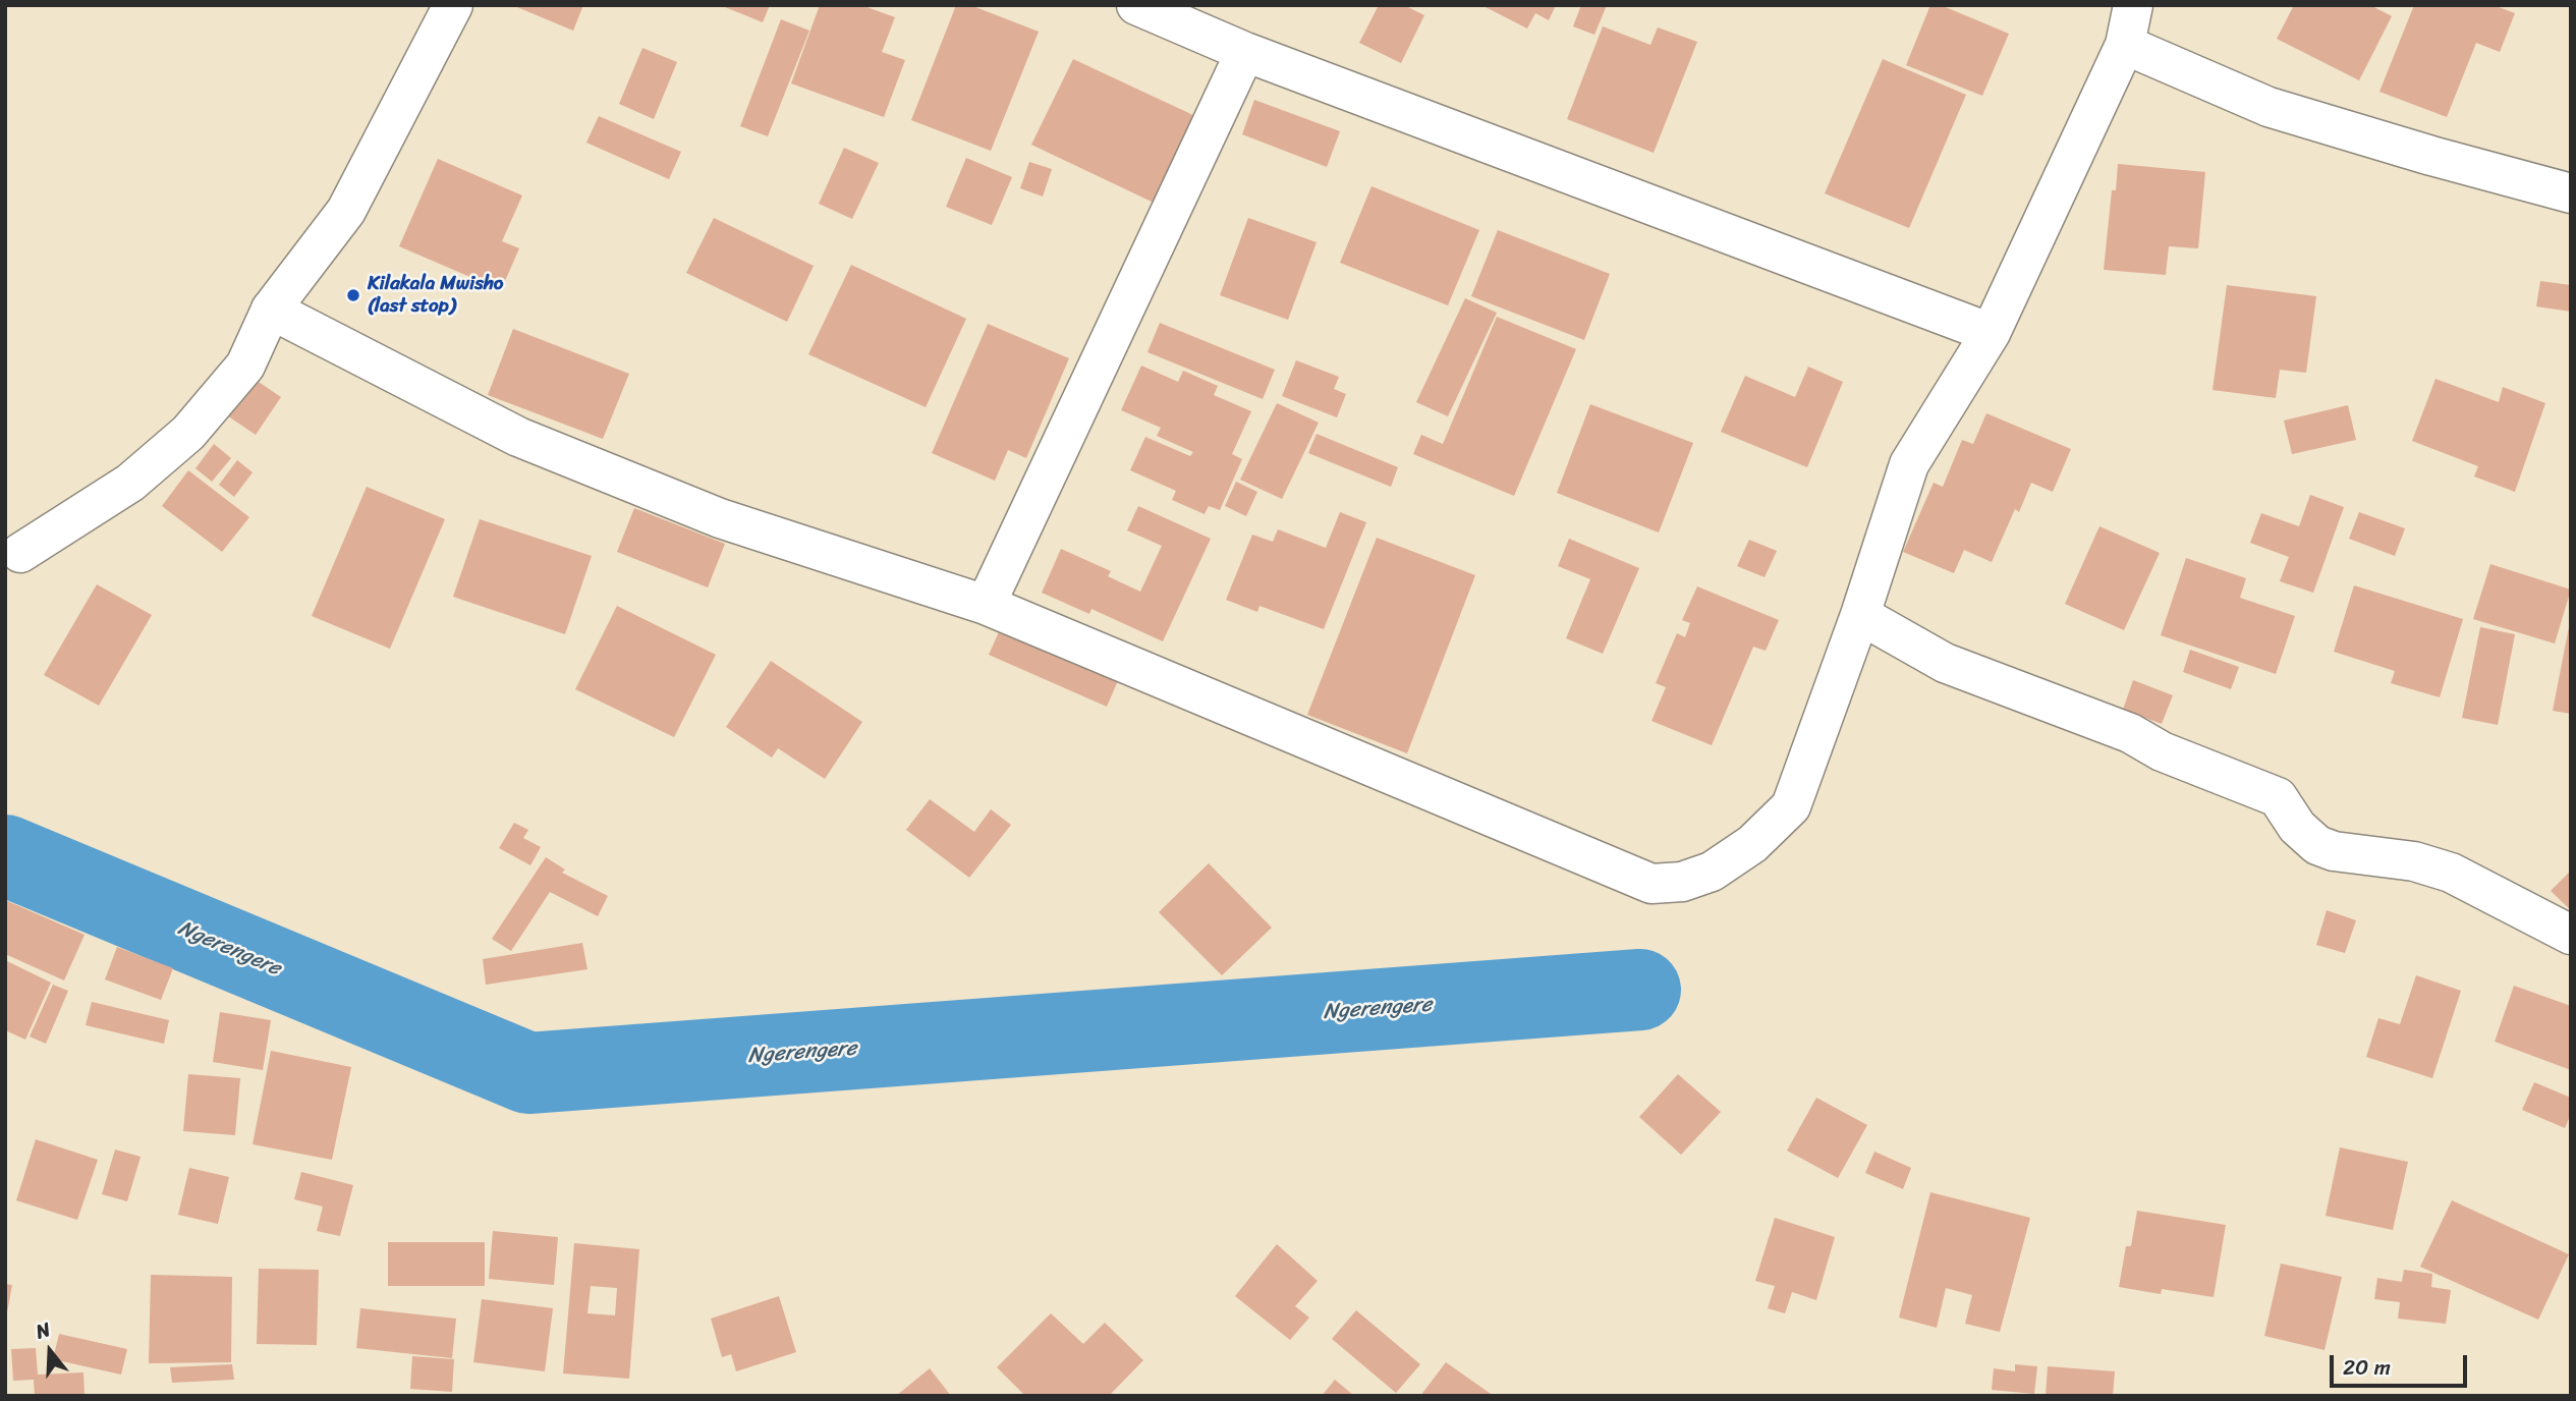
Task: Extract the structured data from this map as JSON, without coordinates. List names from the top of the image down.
{
  "water": ["Ngerengere"],
  "places": ["Kilakala Mwisho (last stop)"],
  "scale_bar": "20 m",
  "north": "top"
}
